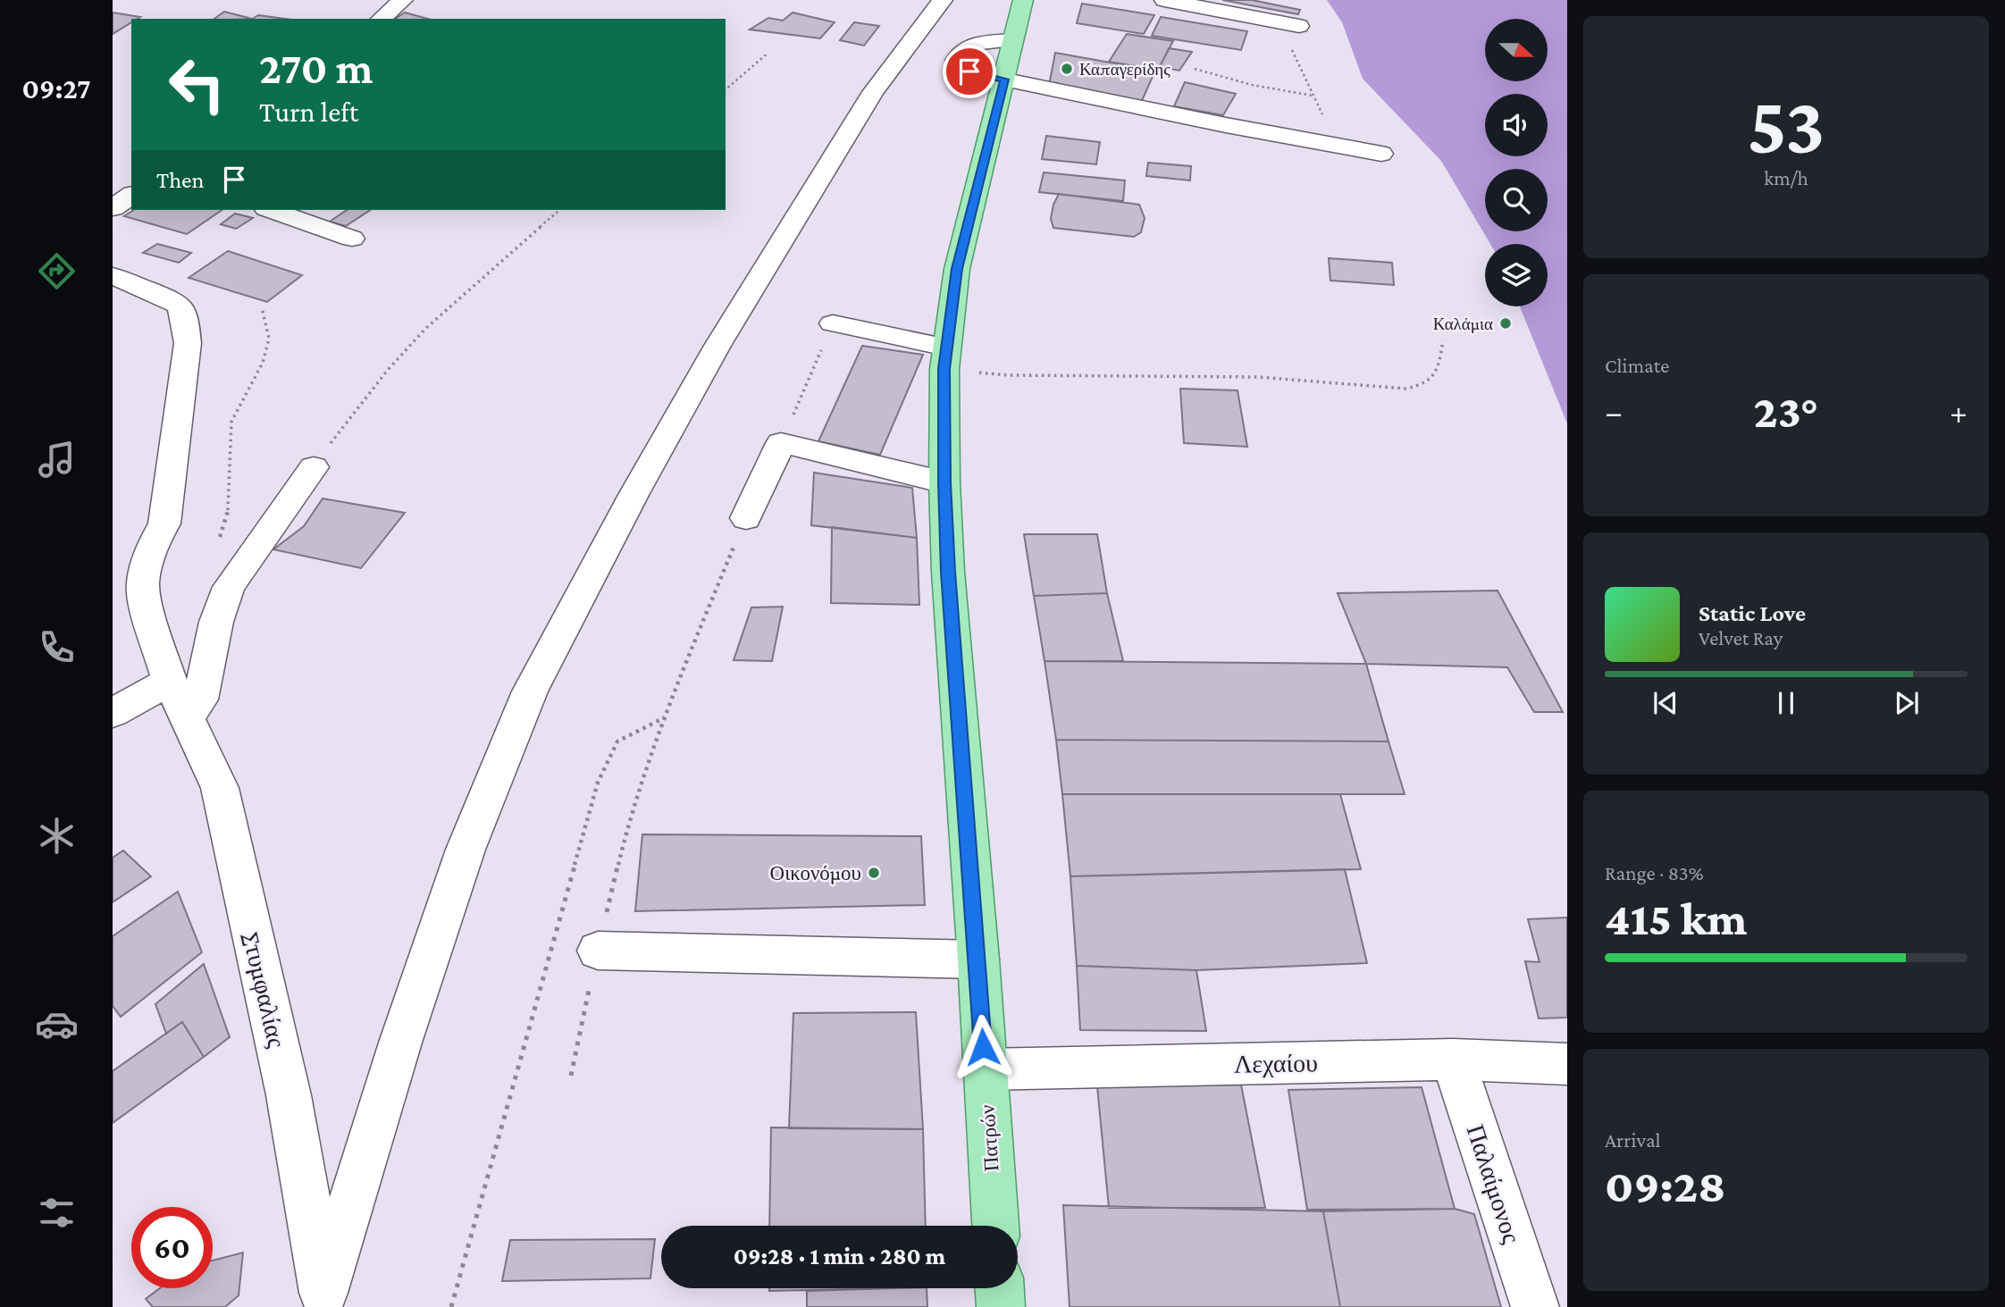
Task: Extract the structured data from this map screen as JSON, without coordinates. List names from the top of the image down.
{
  "streets": {
    "main road": ["Πατρών"],
    "street": ["Στυμφαλίας", "Λεχαίου", "Παλαίμονος"]
  },
  "crossings": [
    ["Λεχαίου", "Πατρών"],
    ["Λεχαίου", "Παλαίμονος"]
  ],
  "places": ["Καπαγερίδης", "Καλάμια", "Οικονόμου"],
  "north": "right",
  "page": {
    "tabs": "09:27",
    "tile": [
      ["53", "km/h"],
      "Climate",
      ["Range · 83%", "415 km"],
      ["Arrival", "09:28"]
    ],
    "turn": ["270 m", "Turn left"],
    "then": "Then",
    "heat": ["−", "23°", "+"],
    "song": ["Static Love", "Velvet Ray"],
    "limit": "60",
    "trip": "09:28 · 1 min · 280 m"
  }
}
